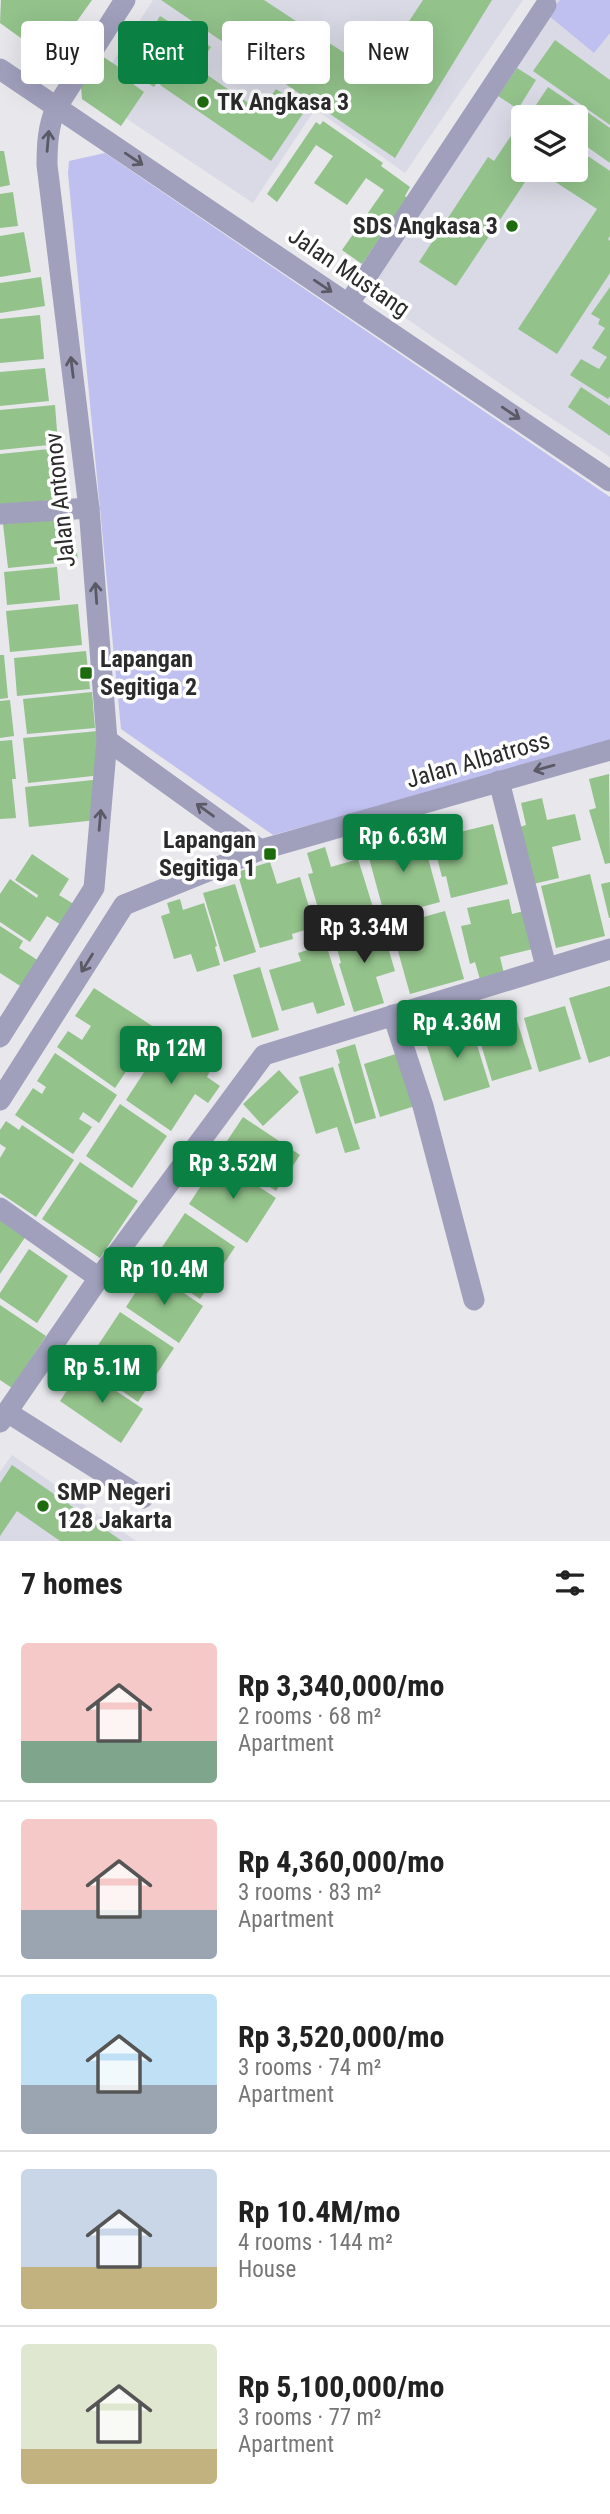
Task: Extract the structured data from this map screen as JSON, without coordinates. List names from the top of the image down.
{
  "streets": {
    "lane": ["Jalan Mustang", "Jalan Antonov", "Jalan Albatross"]
  },
  "crossings": [
    ["Jalan Mustang", "Jalan Antonov"]
  ],
  "one_way": ["Jalan Mustang", "Jalan Antonov"],
  "places": {
    "other": ["TK Angkasa 3", "SDS Angkasa 3", "SMP Negeri 128 Jakarta"],
    "transit": ["Lapangan Segitiga 2", "Lapangan Segitiga 1"]
  },
  "page": {
    "chip": [
      "Buy",
      "Rent",
      "Filters",
      "New"
    ],
    "price": [
      "Rp 6.63M",
      "Rp 3.34M",
      "Rp 4.36M",
      "Rp 12M",
      "Rp 3.52M",
      "Rp 10.4M",
      "Rp 5.1M"
    ],
    "heading": "7 homes",
    "list": [
      {
        "name": "Rp 3,340,000/mo",
        "note": "2 rooms · 68 m² · Apartment"
      },
      {
        "name": "Rp 4,360,000/mo",
        "note": "3 rooms · 83 m² · Apartment"
      },
      {
        "name": "Rp 3,520,000/mo",
        "note": "3 rooms · 74 m² · Apartment"
      },
      {
        "name": "Rp 10.4M/mo",
        "note": "4 rooms · 144 m² · House"
      },
      {
        "name": "Rp 5,100,000/mo",
        "note": "3 rooms · 77 m² · Apartment"
      }
    ]
  }
}
